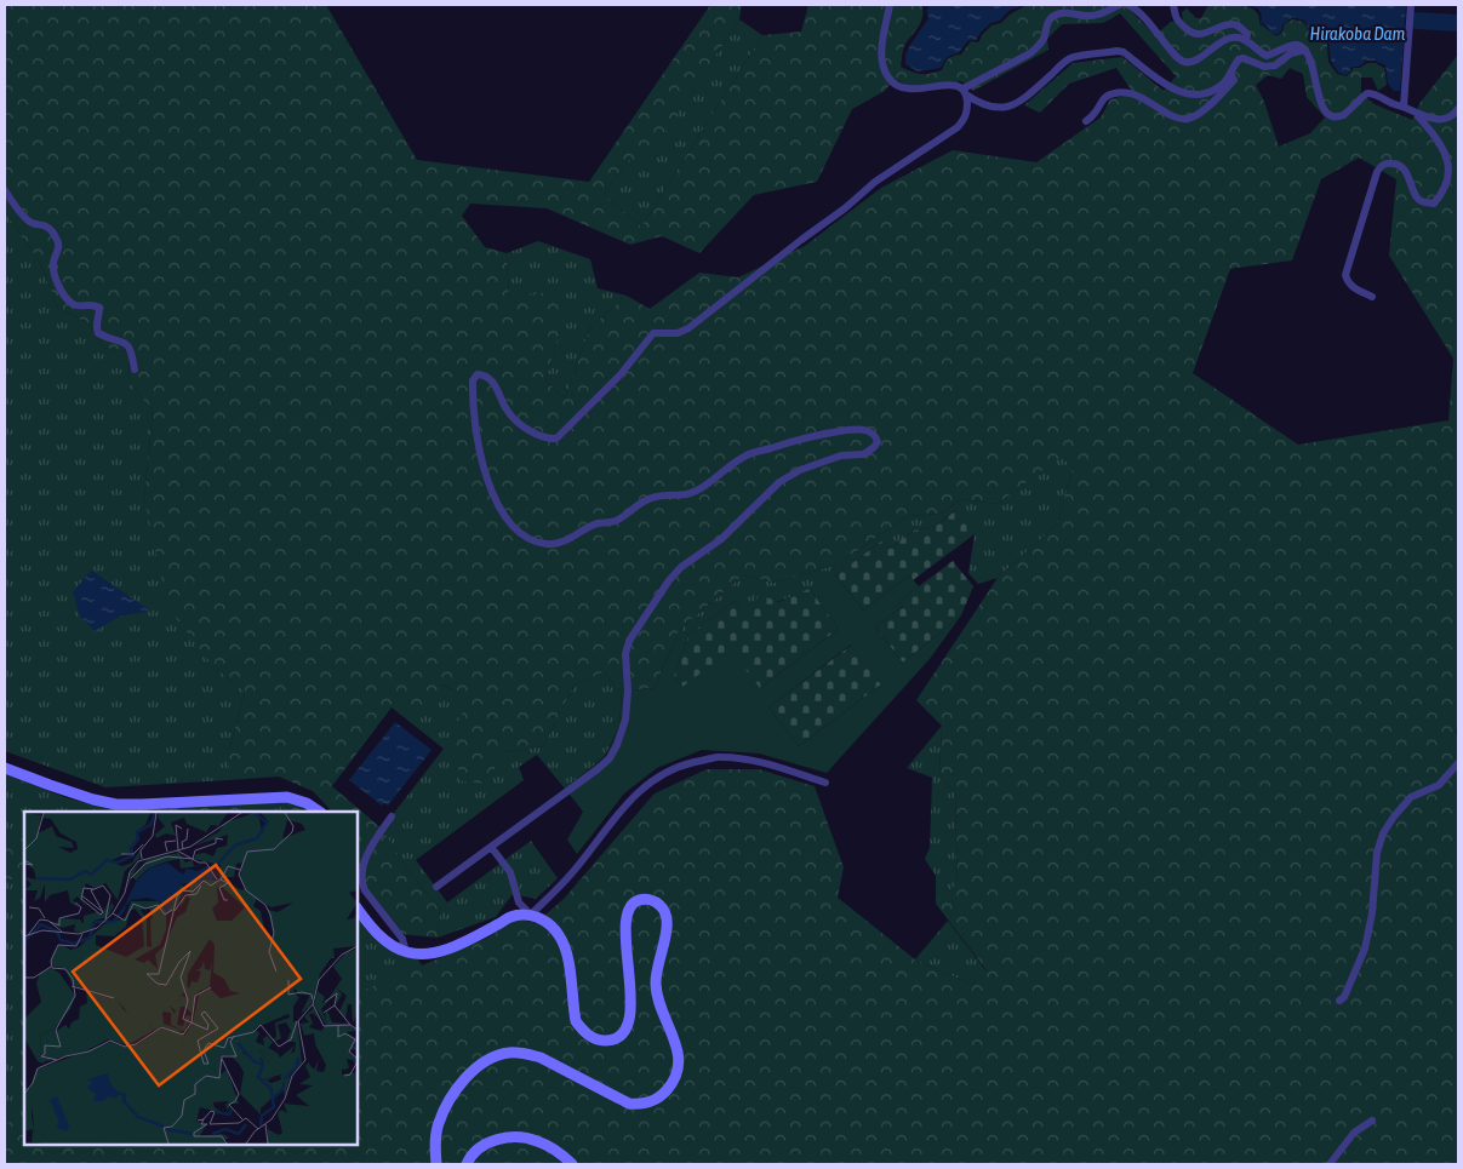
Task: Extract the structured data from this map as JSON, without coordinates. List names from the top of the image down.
{
  "water": ["Hirakoba Dam"]
}
